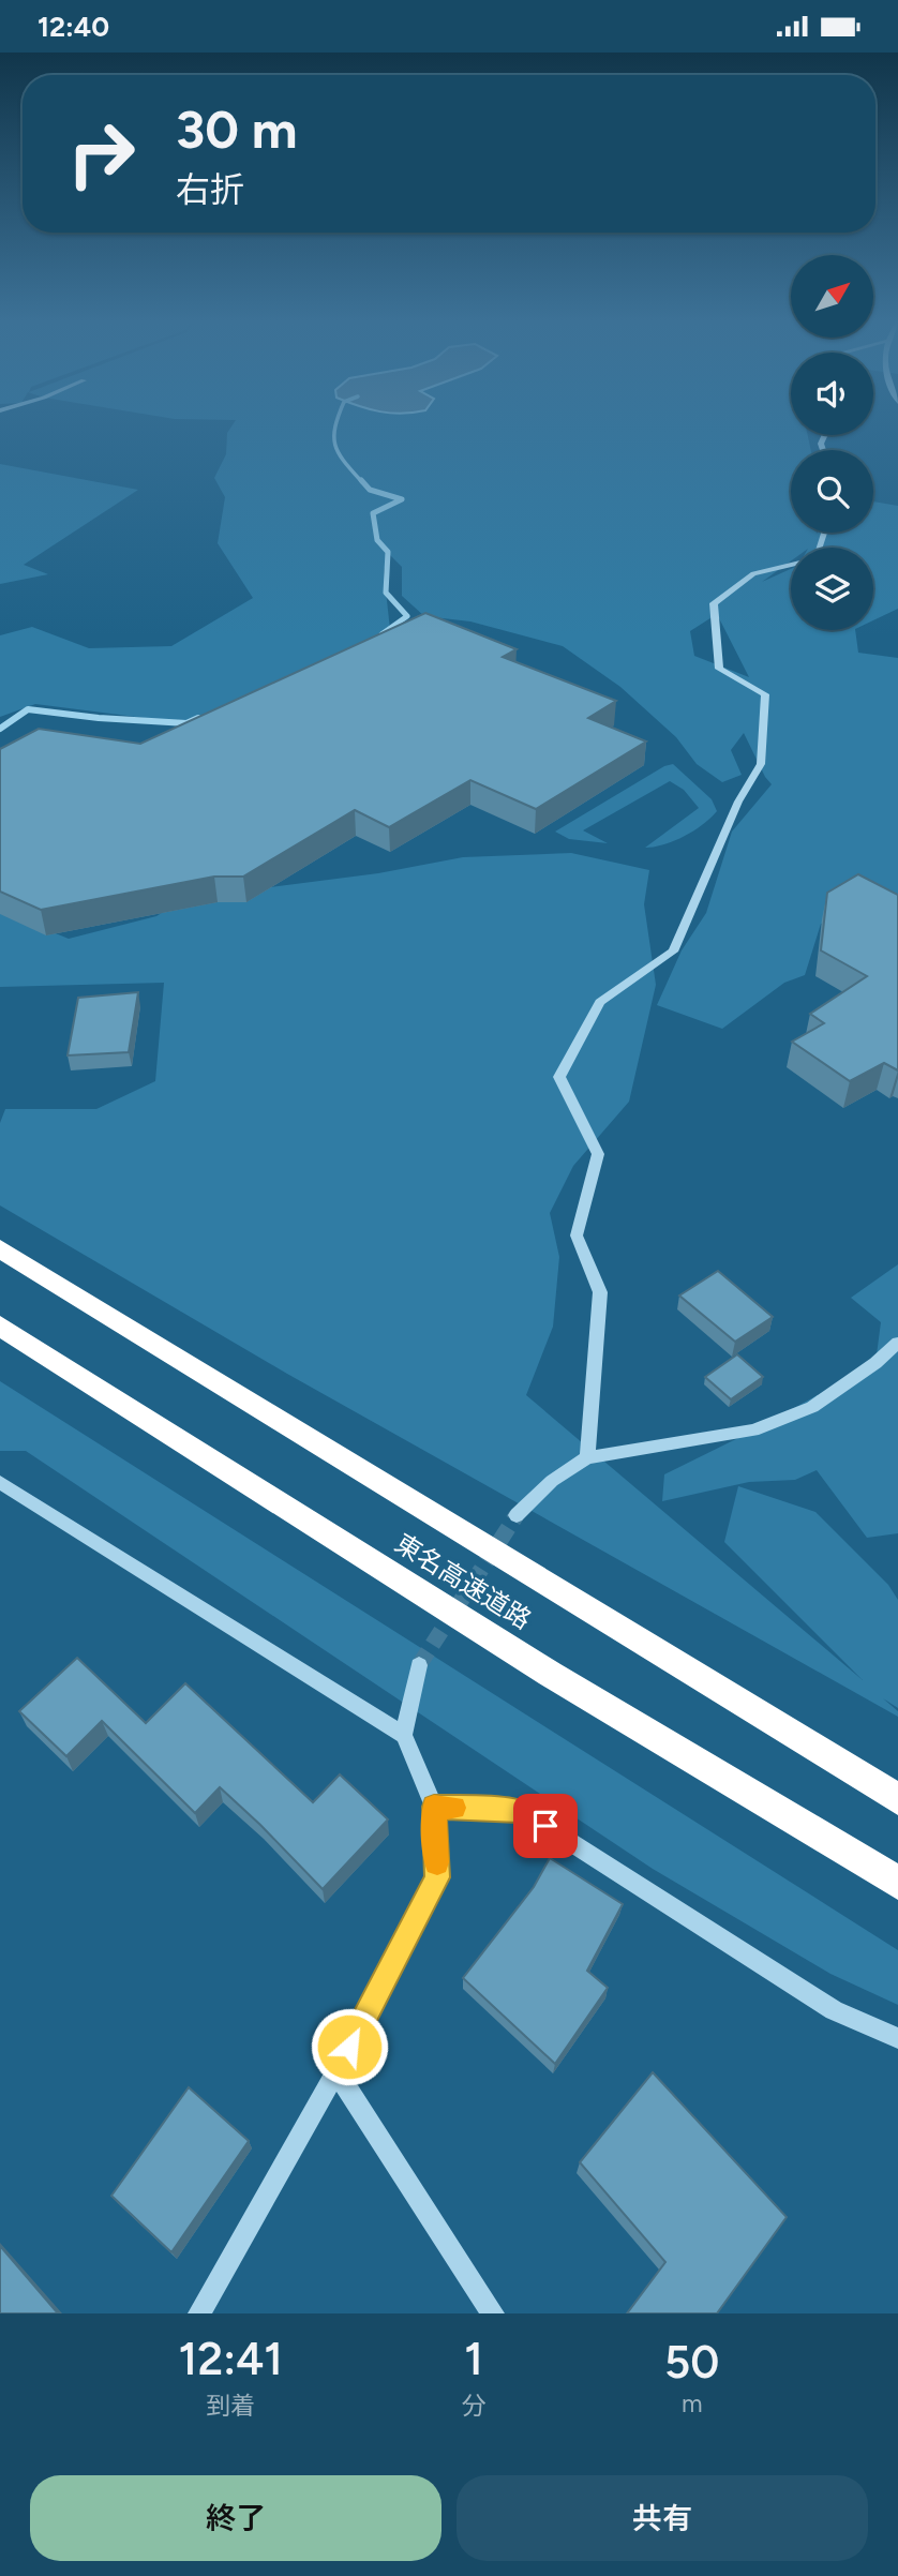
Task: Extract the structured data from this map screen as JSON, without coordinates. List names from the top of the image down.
{
  "streets": {
    "highway": ["東名高速道路"]
  },
  "north": "top right",
  "page": {
    "status": "12:40",
    "turn": ["30 m", "右折"],
    "eta": [
      "12:41",
      "到着",
      "1",
      "分",
      "50",
      "m"
    ],
    "buttons": ["終了", "共有"]
  }
}
